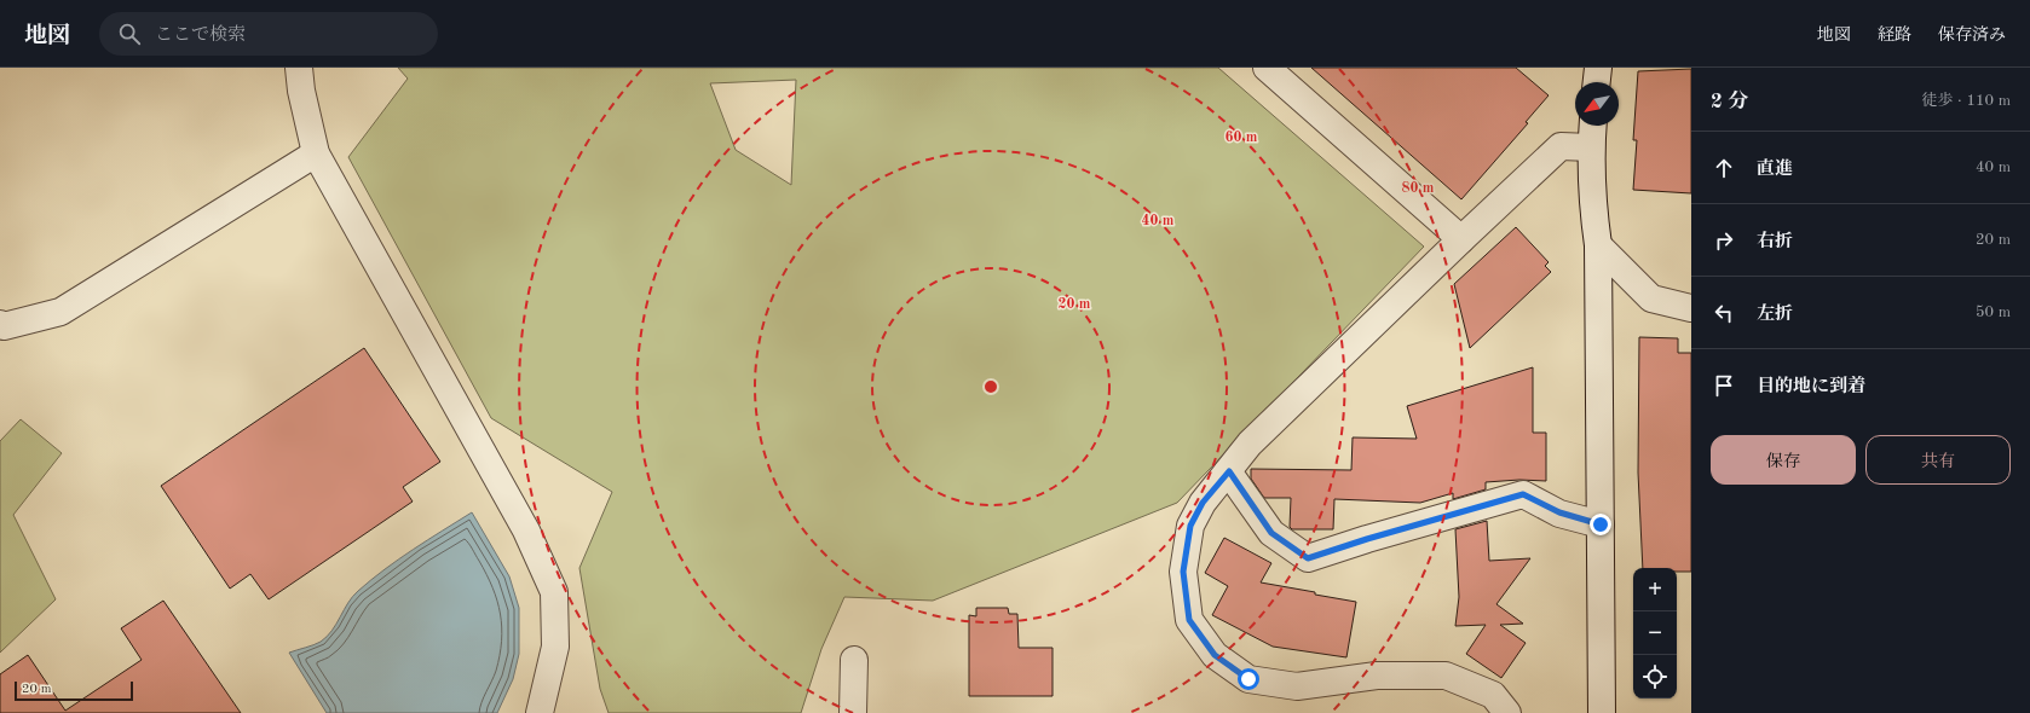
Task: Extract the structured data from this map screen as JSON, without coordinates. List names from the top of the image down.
{
  "scale_bar": "20 m",
  "north": "bottom left",
  "page": {
    "header": "地図",
    "search": "ここで検索",
    "nav": ["地図", "経路", "保存済み"],
    "heading": ["2 分", "徒歩 · 110 m"],
    "list": [
      ["直進", "40 m"],
      ["右折", "20 m"],
      ["左折", "50 m"],
      "目的地に到着"
    ],
    "buttons": ["保存", "共有"],
    "map_buttons": ["+", "−"],
    "scale": "20 m"
  },
  "rings": [
    "60 m",
    "80 m",
    "40 m",
    "20 m"
  ]
}
